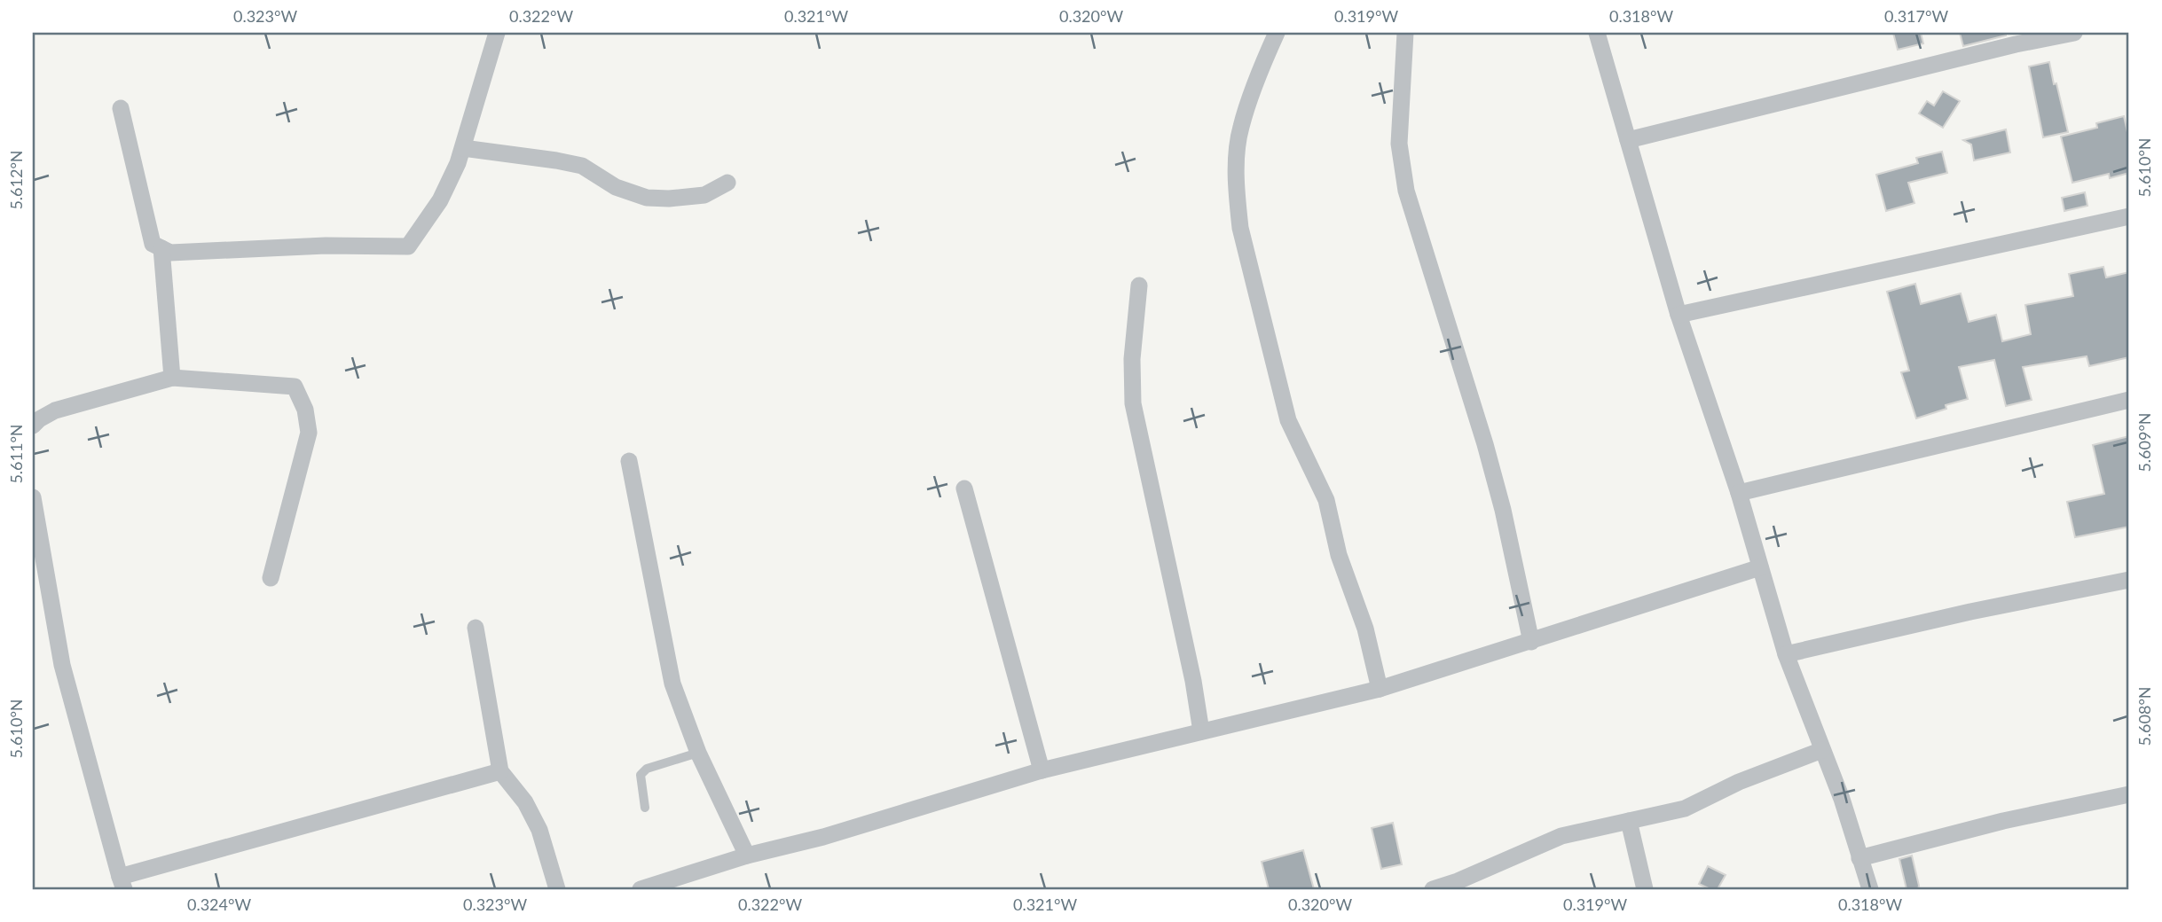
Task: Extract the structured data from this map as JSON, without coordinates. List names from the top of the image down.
{
  "coordinates": [
    "0.323°W",
    "0.322°W",
    "0.321°W",
    "0.320°W",
    "0.319°W",
    "0.318°W",
    "0.317°W",
    "5.610°N",
    "5.612°N",
    "5.609°N",
    "5.611°N",
    "5.608°N",
    "0.324°W"
  ]
}
